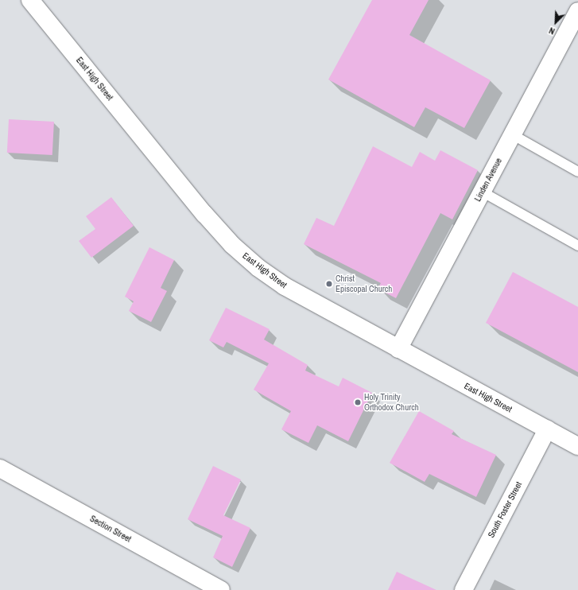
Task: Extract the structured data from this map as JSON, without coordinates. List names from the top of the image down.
{
  "streets": {
    "street": [
      "East High Street",
      "Linden Avenue",
      "South Foster Street",
      "Section Street"
    ]
  },
  "crossings": [
    ["East High Street", "Linden Avenue"],
    ["East High Street", "South Foster Street"]
  ],
  "places": ["Christ Episcopal Church", "Holy Trinity Orthodox Church"],
  "north": "bottom left"
}
